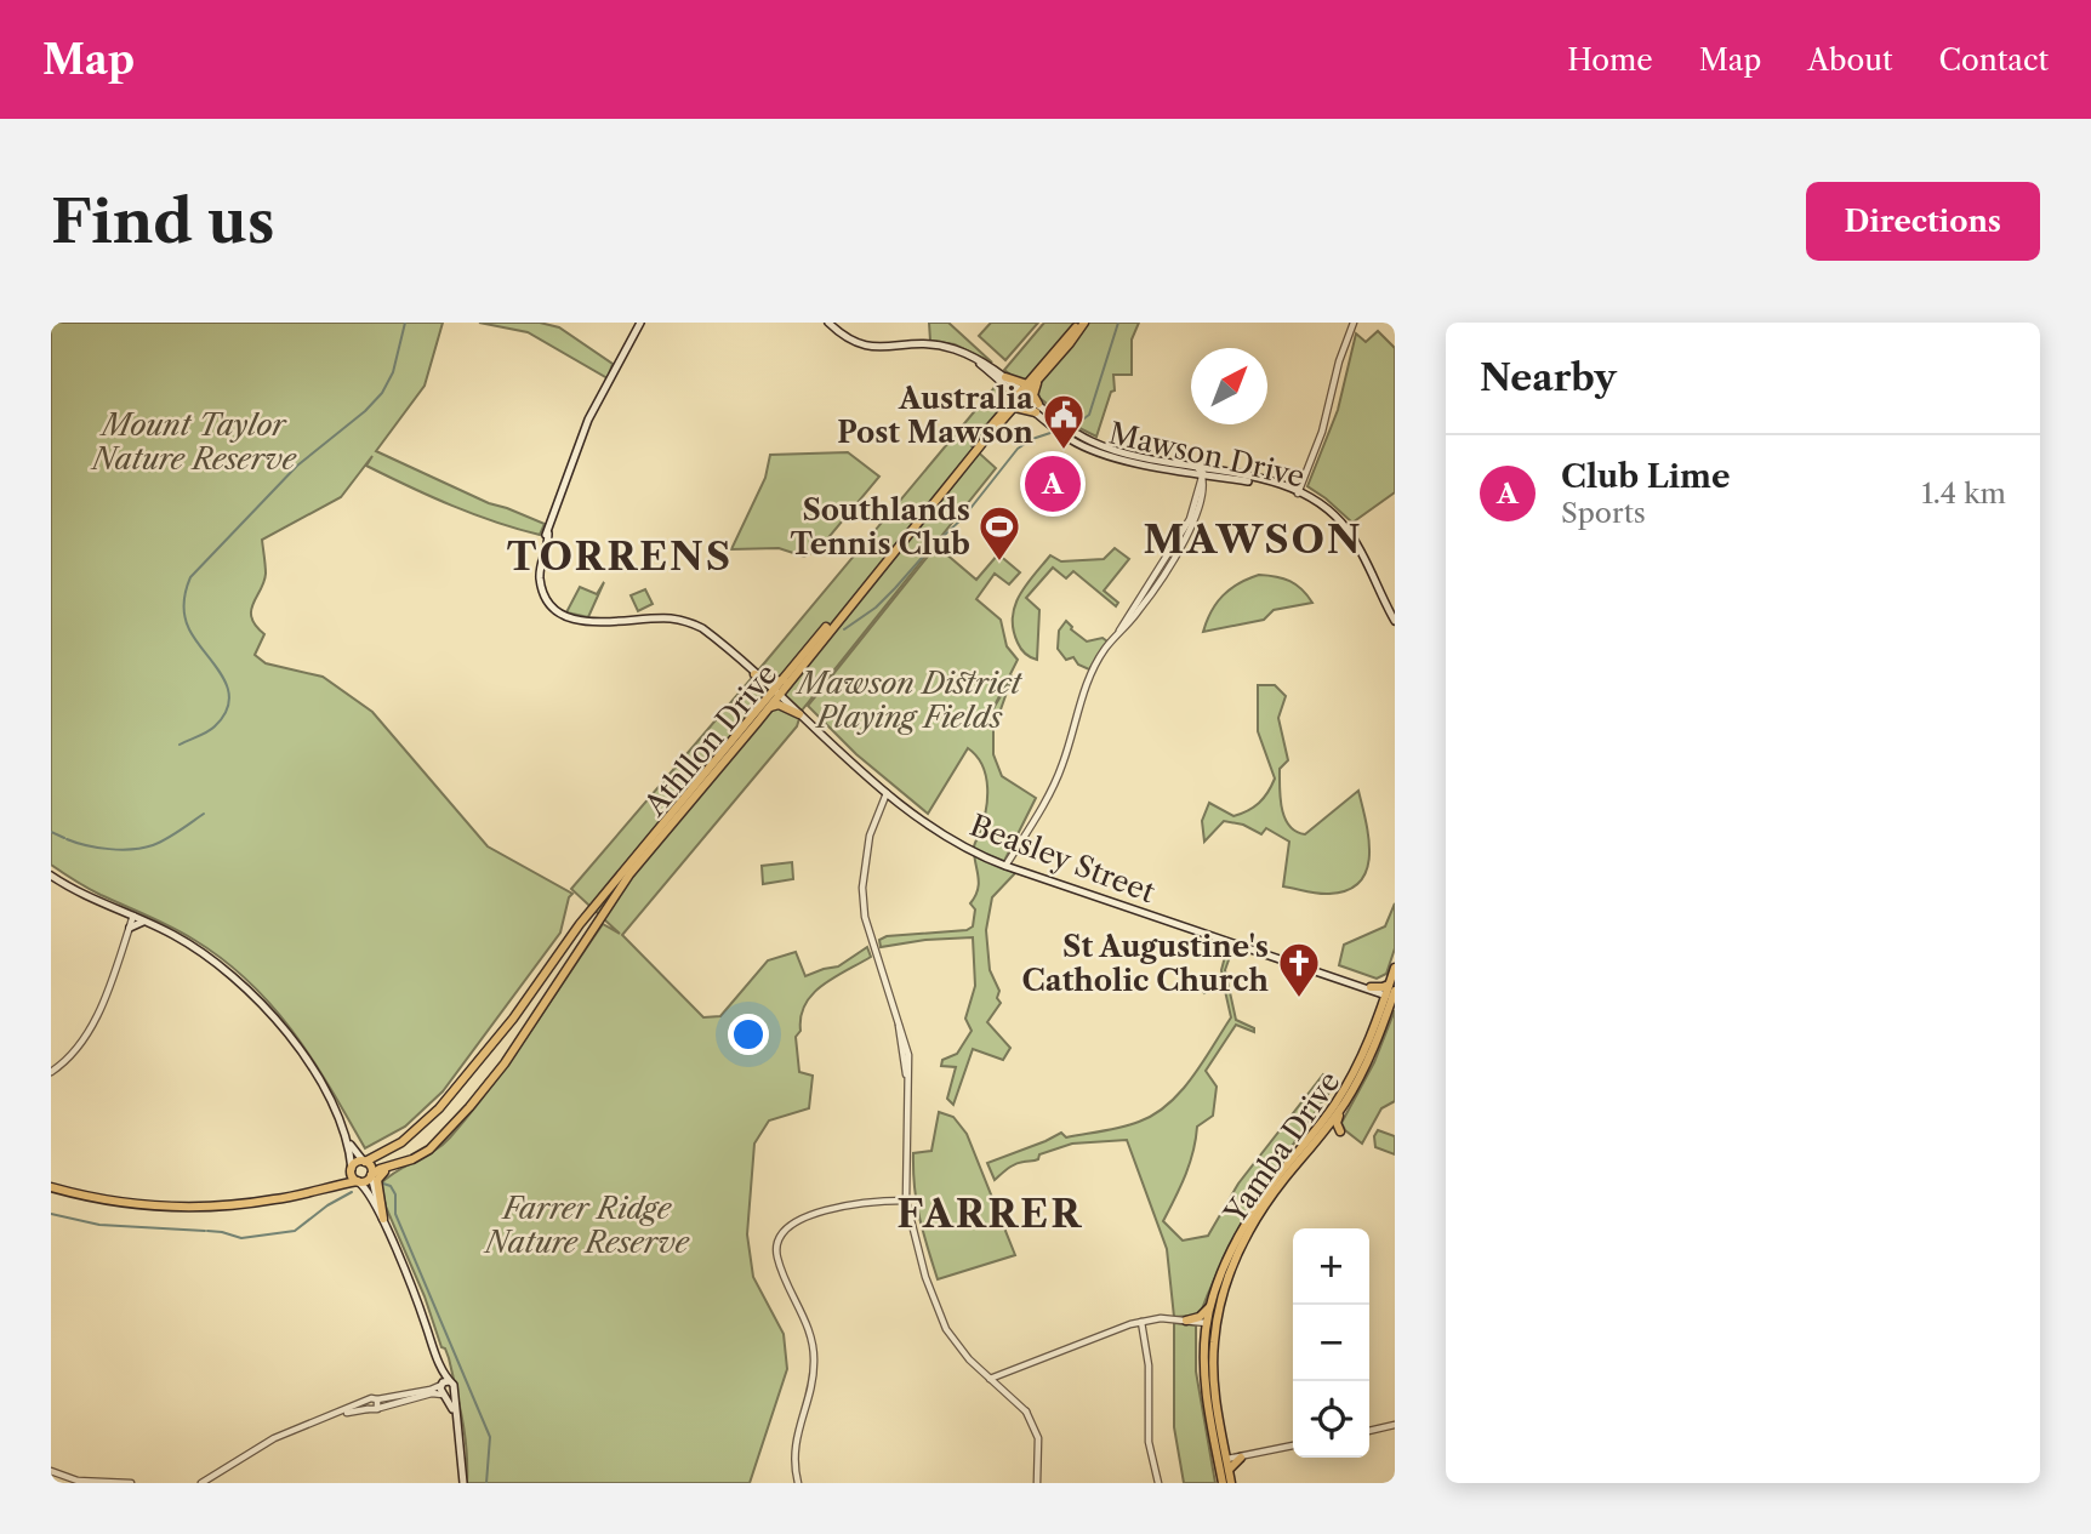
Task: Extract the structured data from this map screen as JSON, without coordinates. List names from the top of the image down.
{
  "streets": {
    "main road": [
      "Mawson Drive",
      "Athllon Drive",
      "Beasley Street",
      "Yamba Drive"
    ]
  },
  "crossings": [
    ["Mawson Drive", "Athllon Drive"],
    ["Athllon Drive", "Beasley Street"],
    ["Beasley Street", "Yamba Drive"]
  ],
  "districts": ["MAWSON", "TORRENS", "FARRER"],
  "parks": ["Mount Taylor Nature Reserve", "Mawson District Playing Fields", "Farrer Ridge Nature Reserve"],
  "places": {
    "public building": ["Australia Post Mawson"],
    "sports": ["Southlands Tennis Club"],
    "church": ["St Augustine's Catholic Church"]
  },
  "north": "top right",
  "page": {
    "header": "Map",
    "nav": [
      "Home",
      "Map",
      "About",
      "Contact"
    ],
    "buttons": "Directions",
    "title": "Find us",
    "heading": "Nearby",
    "list": [
      {
        "mark": "A",
        "name": "Club Lime",
        "note": "Sports",
        "value": "1.4 km"
      }
    ],
    "pins": "A",
    "map_buttons": ["+", "−"]
  }
}
